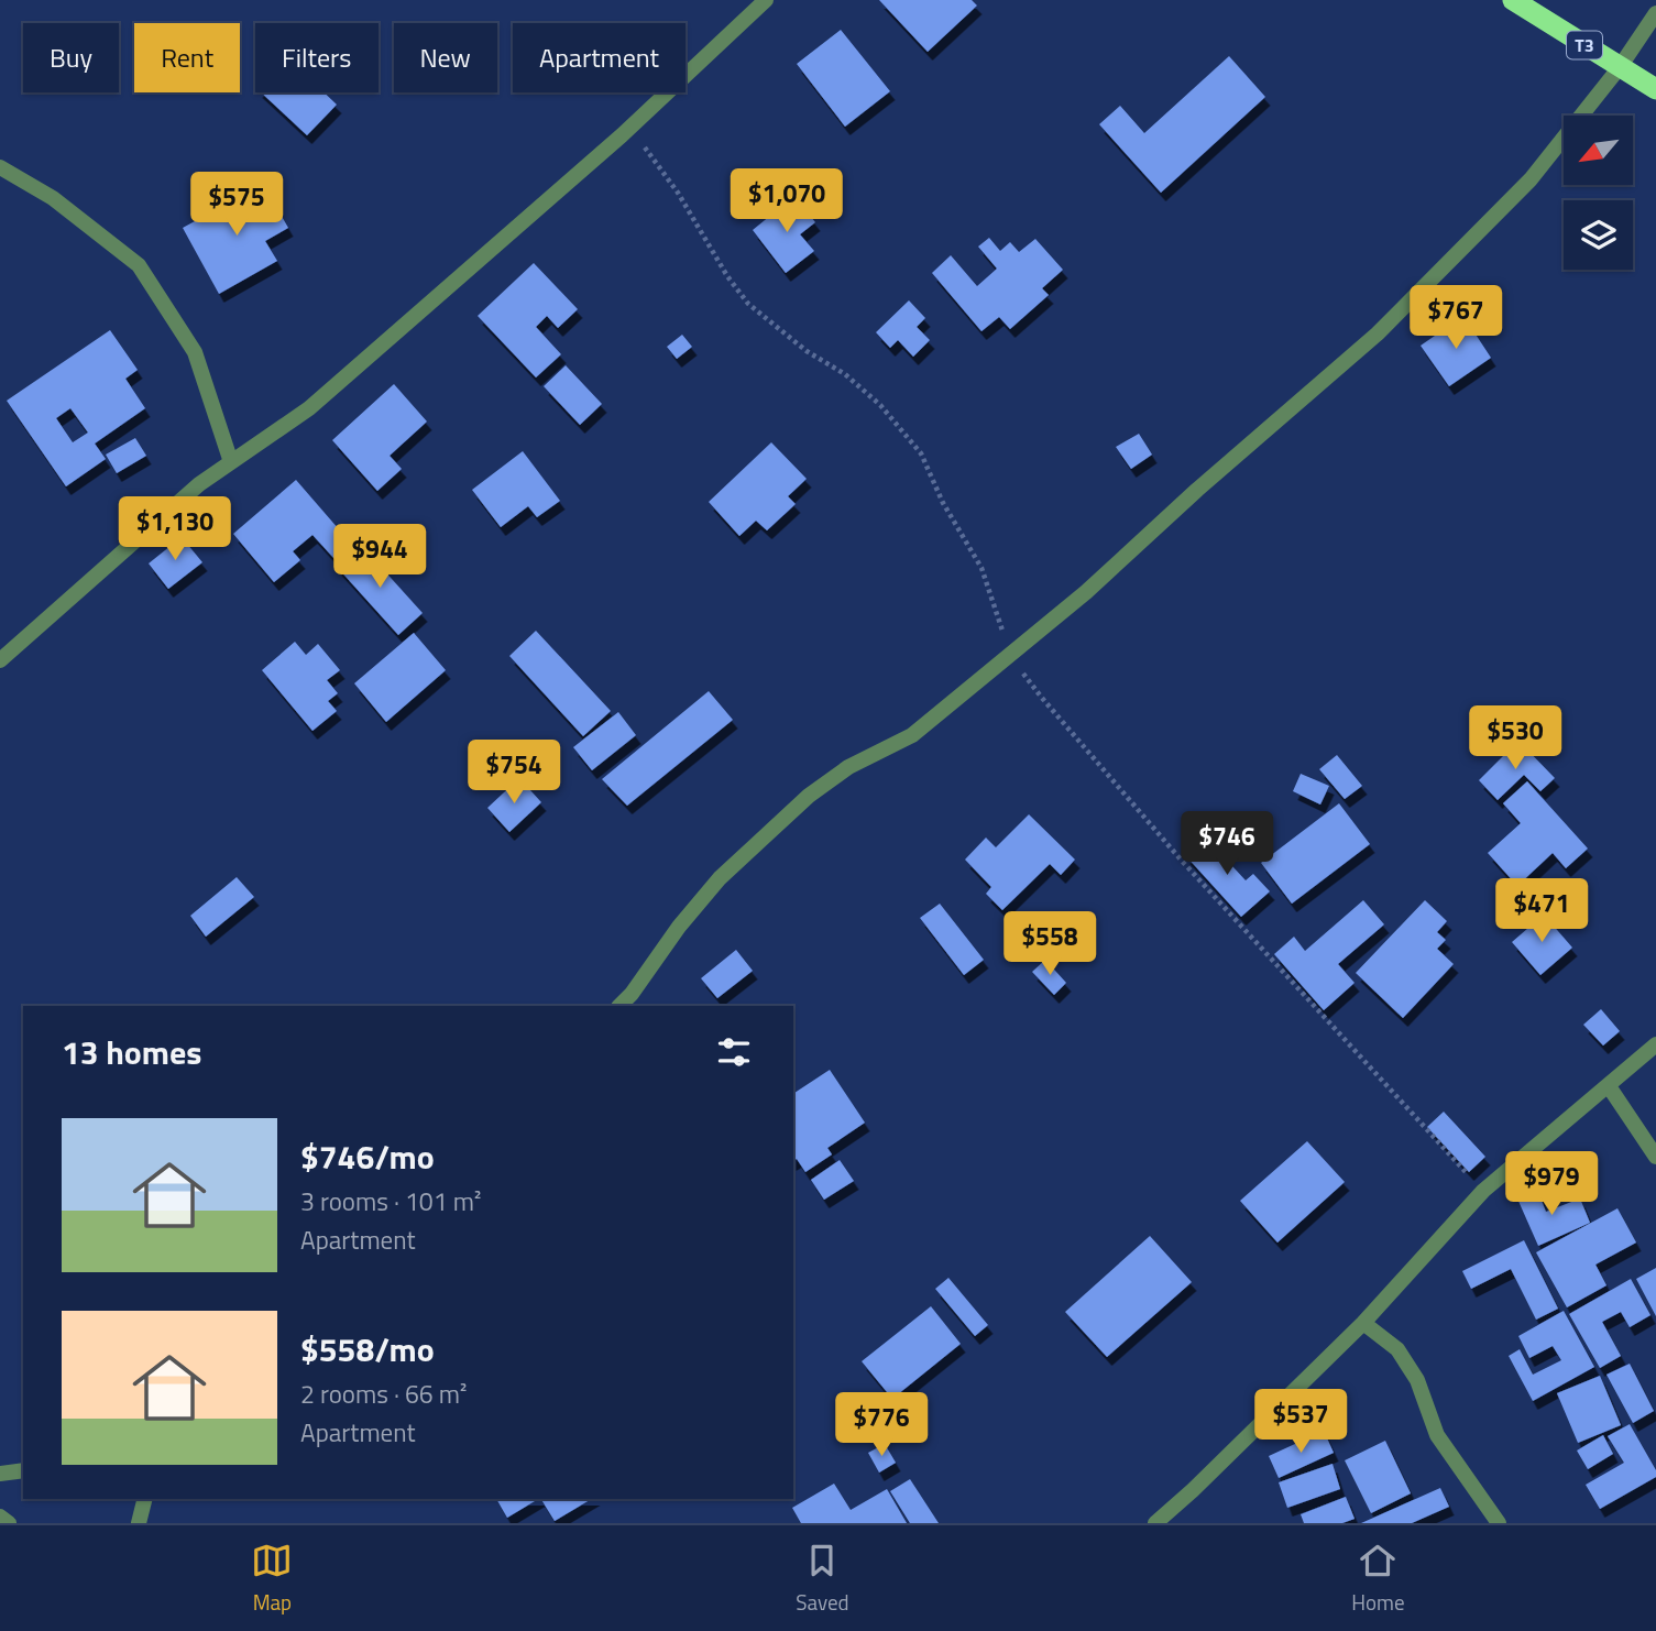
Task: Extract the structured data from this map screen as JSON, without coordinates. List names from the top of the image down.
{
  "streets": {
    "highway": ["T3"]
  },
  "north": "bottom left",
  "page": {
    "chip": [
      "Buy",
      "Rent",
      "Filters",
      "New",
      "Apartment"
    ],
    "price": [
      "$1,070",
      "$575",
      "$767",
      "$1,130",
      "$944",
      "$530",
      "$754",
      "$746",
      "$471",
      "$558",
      "$979",
      "$537",
      "$776"
    ],
    "heading": "13 homes",
    "list": [
      {
        "name": "$746/mo",
        "note": "3 rooms · 101 m² · Apartment"
      },
      {
        "name": "$558/mo",
        "note": "2 rooms · 66 m² · Apartment"
      }
    ],
    "tabs": ["Map", "Saved", "Home"]
  }
}
